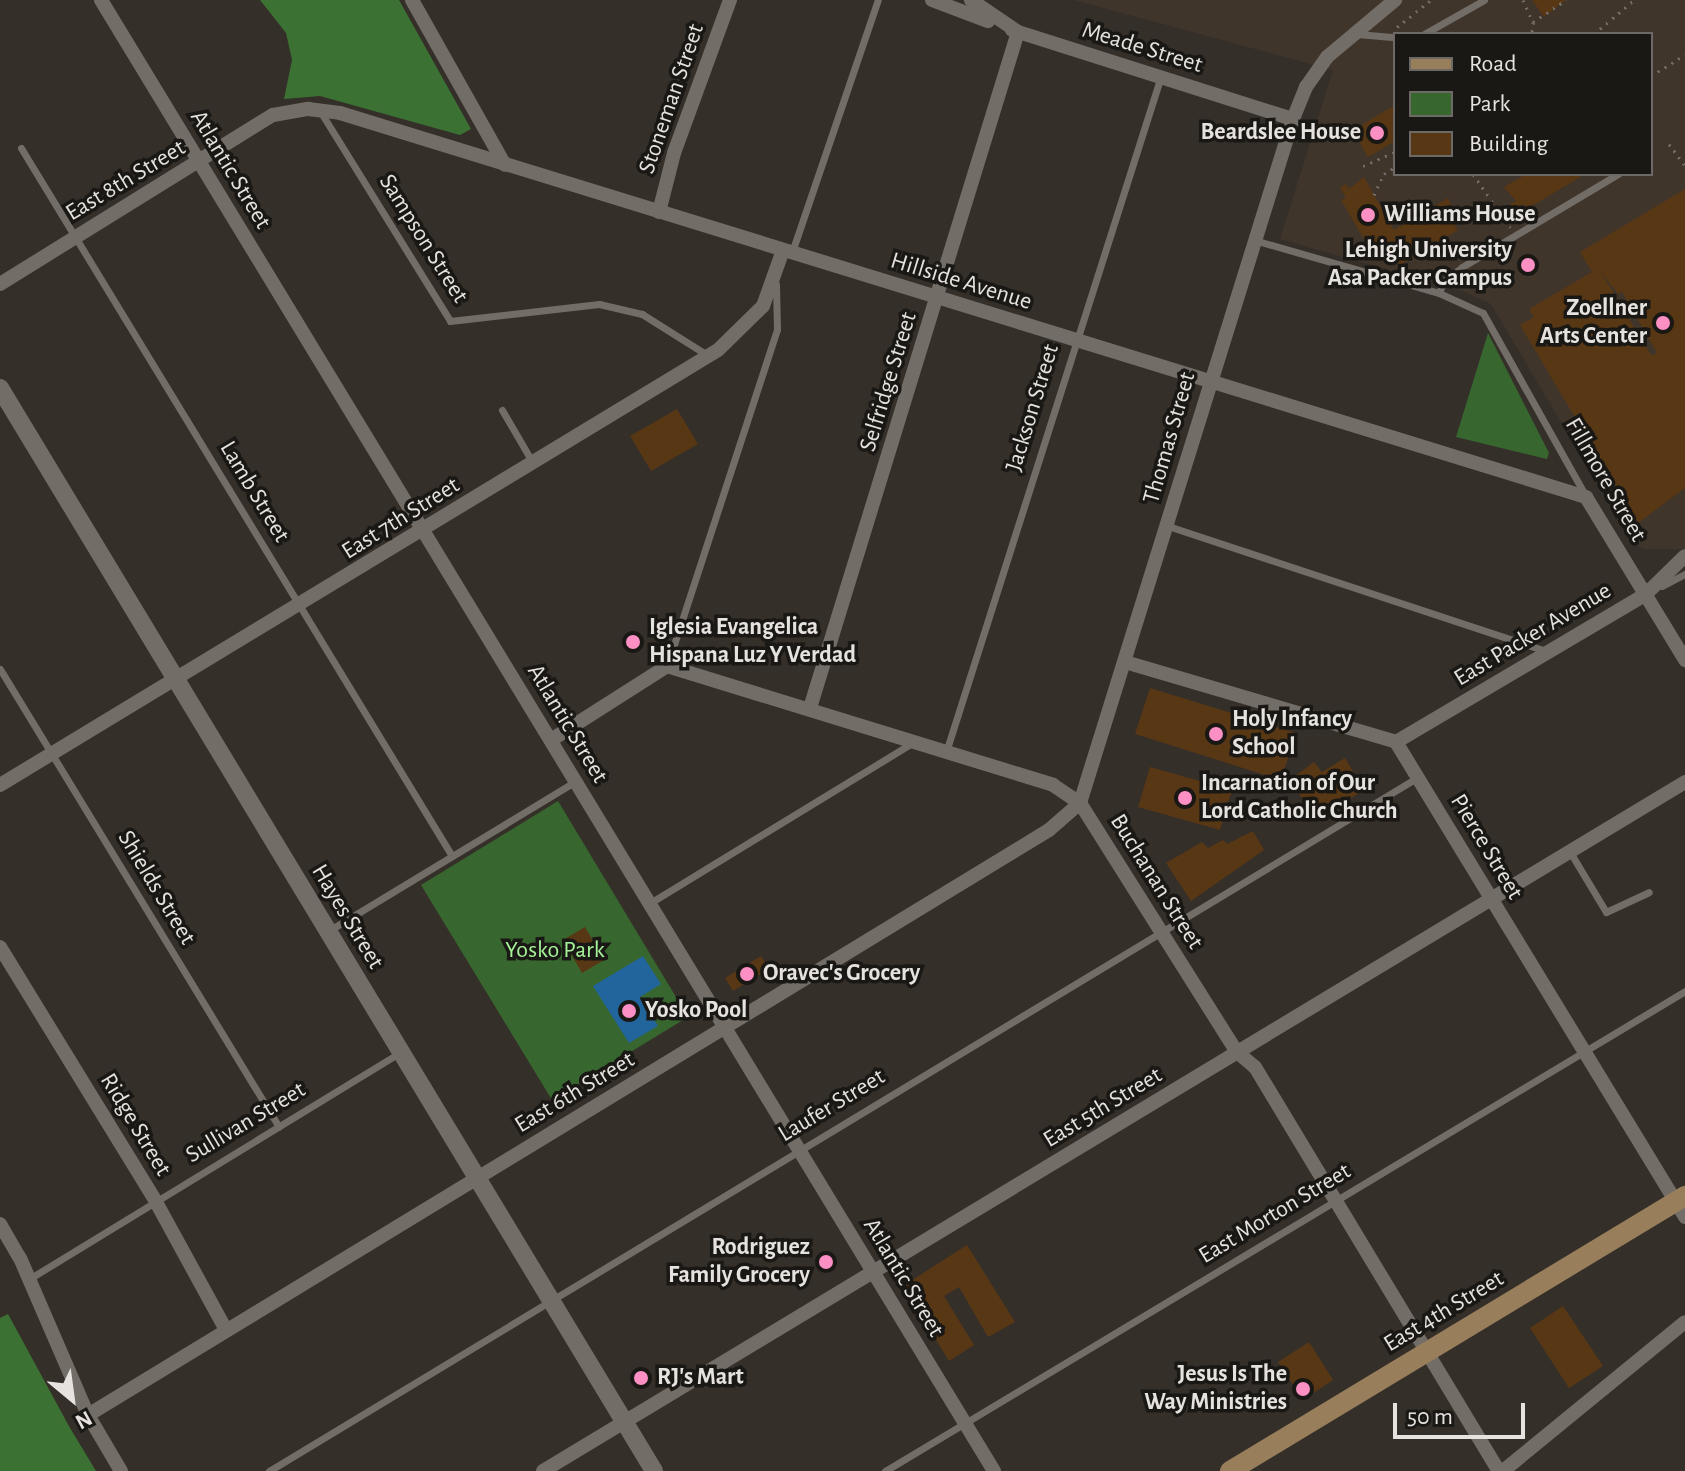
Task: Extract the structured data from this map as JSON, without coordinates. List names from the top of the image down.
{
  "streets": {
    "main road": ["East 4th Street"],
    "street": [
      "Meade Street",
      "Stoneman Street",
      "Atlantic Street",
      "East 8th Street",
      "Hillside Avenue",
      "Selfridge Street",
      "Thomas Street",
      "Fillmore Street",
      "East 7th Street",
      "East Packer Avenue",
      "Pierce Street",
      "Buchanan Street",
      "Hayes Street",
      "East 6th Street",
      "East 5th Street",
      "Ridge Street"
    ],
    "lane": [
      "Sampson Street",
      "Jackson Street",
      "Lamb Street",
      "Shields Street",
      "Laufer Street",
      "Sullivan Street",
      "East Morton Street"
    ]
  },
  "crossings": [
    ["Meade Street", "Selfridge Street"],
    ["Meade Street", "Jackson Street"],
    ["Meade Street", "Thomas Street"],
    ["Stoneman Street", "Hillside Avenue"],
    ["Atlantic Street", "East 8th Street"],
    ["Atlantic Street", "East 7th Street"],
    ["Atlantic Street", "East 6th Street"],
    ["Atlantic Street", "Laufer Street"],
    ["Atlantic Street", "East 5th Street"],
    ["Atlantic Street", "East Morton Street"],
    ["East 8th Street", "Sampson Street"],
    ["East 8th Street", "Hillside Avenue"],
    ["East 8th Street", "Lamb Street"],
    ["Sampson Street", "East 7th Street"],
    ["Hillside Avenue", "Selfridge Street"],
    ["Hillside Avenue", "Jackson Street"],
    ["Hillside Avenue", "Thomas Street"],
    ["Hillside Avenue", "Fillmore Street"],
    ["Hillside Avenue", "East 7th Street"],
    ["Selfridge Street", "Buchanan Street"],
    ["Jackson Street", "Buchanan Street"],
    ["Thomas Street", "Buchanan Street"],
    ["Thomas Street", "East 6th Street"],
    ["Fillmore Street", "East Packer Avenue"],
    ["Lamb Street", "East 7th Street"],
    ["East 7th Street", "Shields Street"],
    ["East 7th Street", "Hayes Street"],
    ["East Packer Avenue", "Pierce Street"],
    ["Pierce Street", "Laufer Street"],
    ["Pierce Street", "East 5th Street"],
    ["Pierce Street", "East Morton Street"],
    ["Pierce Street", "East 4th Street"],
    ["Buchanan Street", "East 6th Street"],
    ["Buchanan Street", "Laufer Street"],
    ["Buchanan Street", "East 5th Street"],
    ["Buchanan Street", "East Morton Street"],
    ["Buchanan Street", "East 4th Street"],
    ["Shields Street", "Sullivan Street"],
    ["Hayes Street", "East 6th Street"],
    ["Hayes Street", "Laufer Street"],
    ["Hayes Street", "East 5th Street"],
    ["Hayes Street", "Sullivan Street"],
    ["East 6th Street", "Ridge Street"],
    ["Sullivan Street", "Ridge Street"]
  ],
  "parks": ["Yosko Park"],
  "places": [
    "Beardslee House",
    "Williams House",
    "Lehigh University Asa Packer Campus",
    "Zoellner Arts Center",
    "Iglesia Evangelica Hispana Luz Y Verdad",
    "Holy Infancy School",
    "Incarnation of Our Lord Catholic Church",
    "Oravec's Grocery",
    "Yosko Pool",
    "Rodriguez Family Grocery",
    "RJ's Mart",
    "Jesus Is The Way Ministries"
  ],
  "legend": ["Road", "Park", "Building"],
  "scale_bar": "50 m",
  "north": "bottom right"
}
